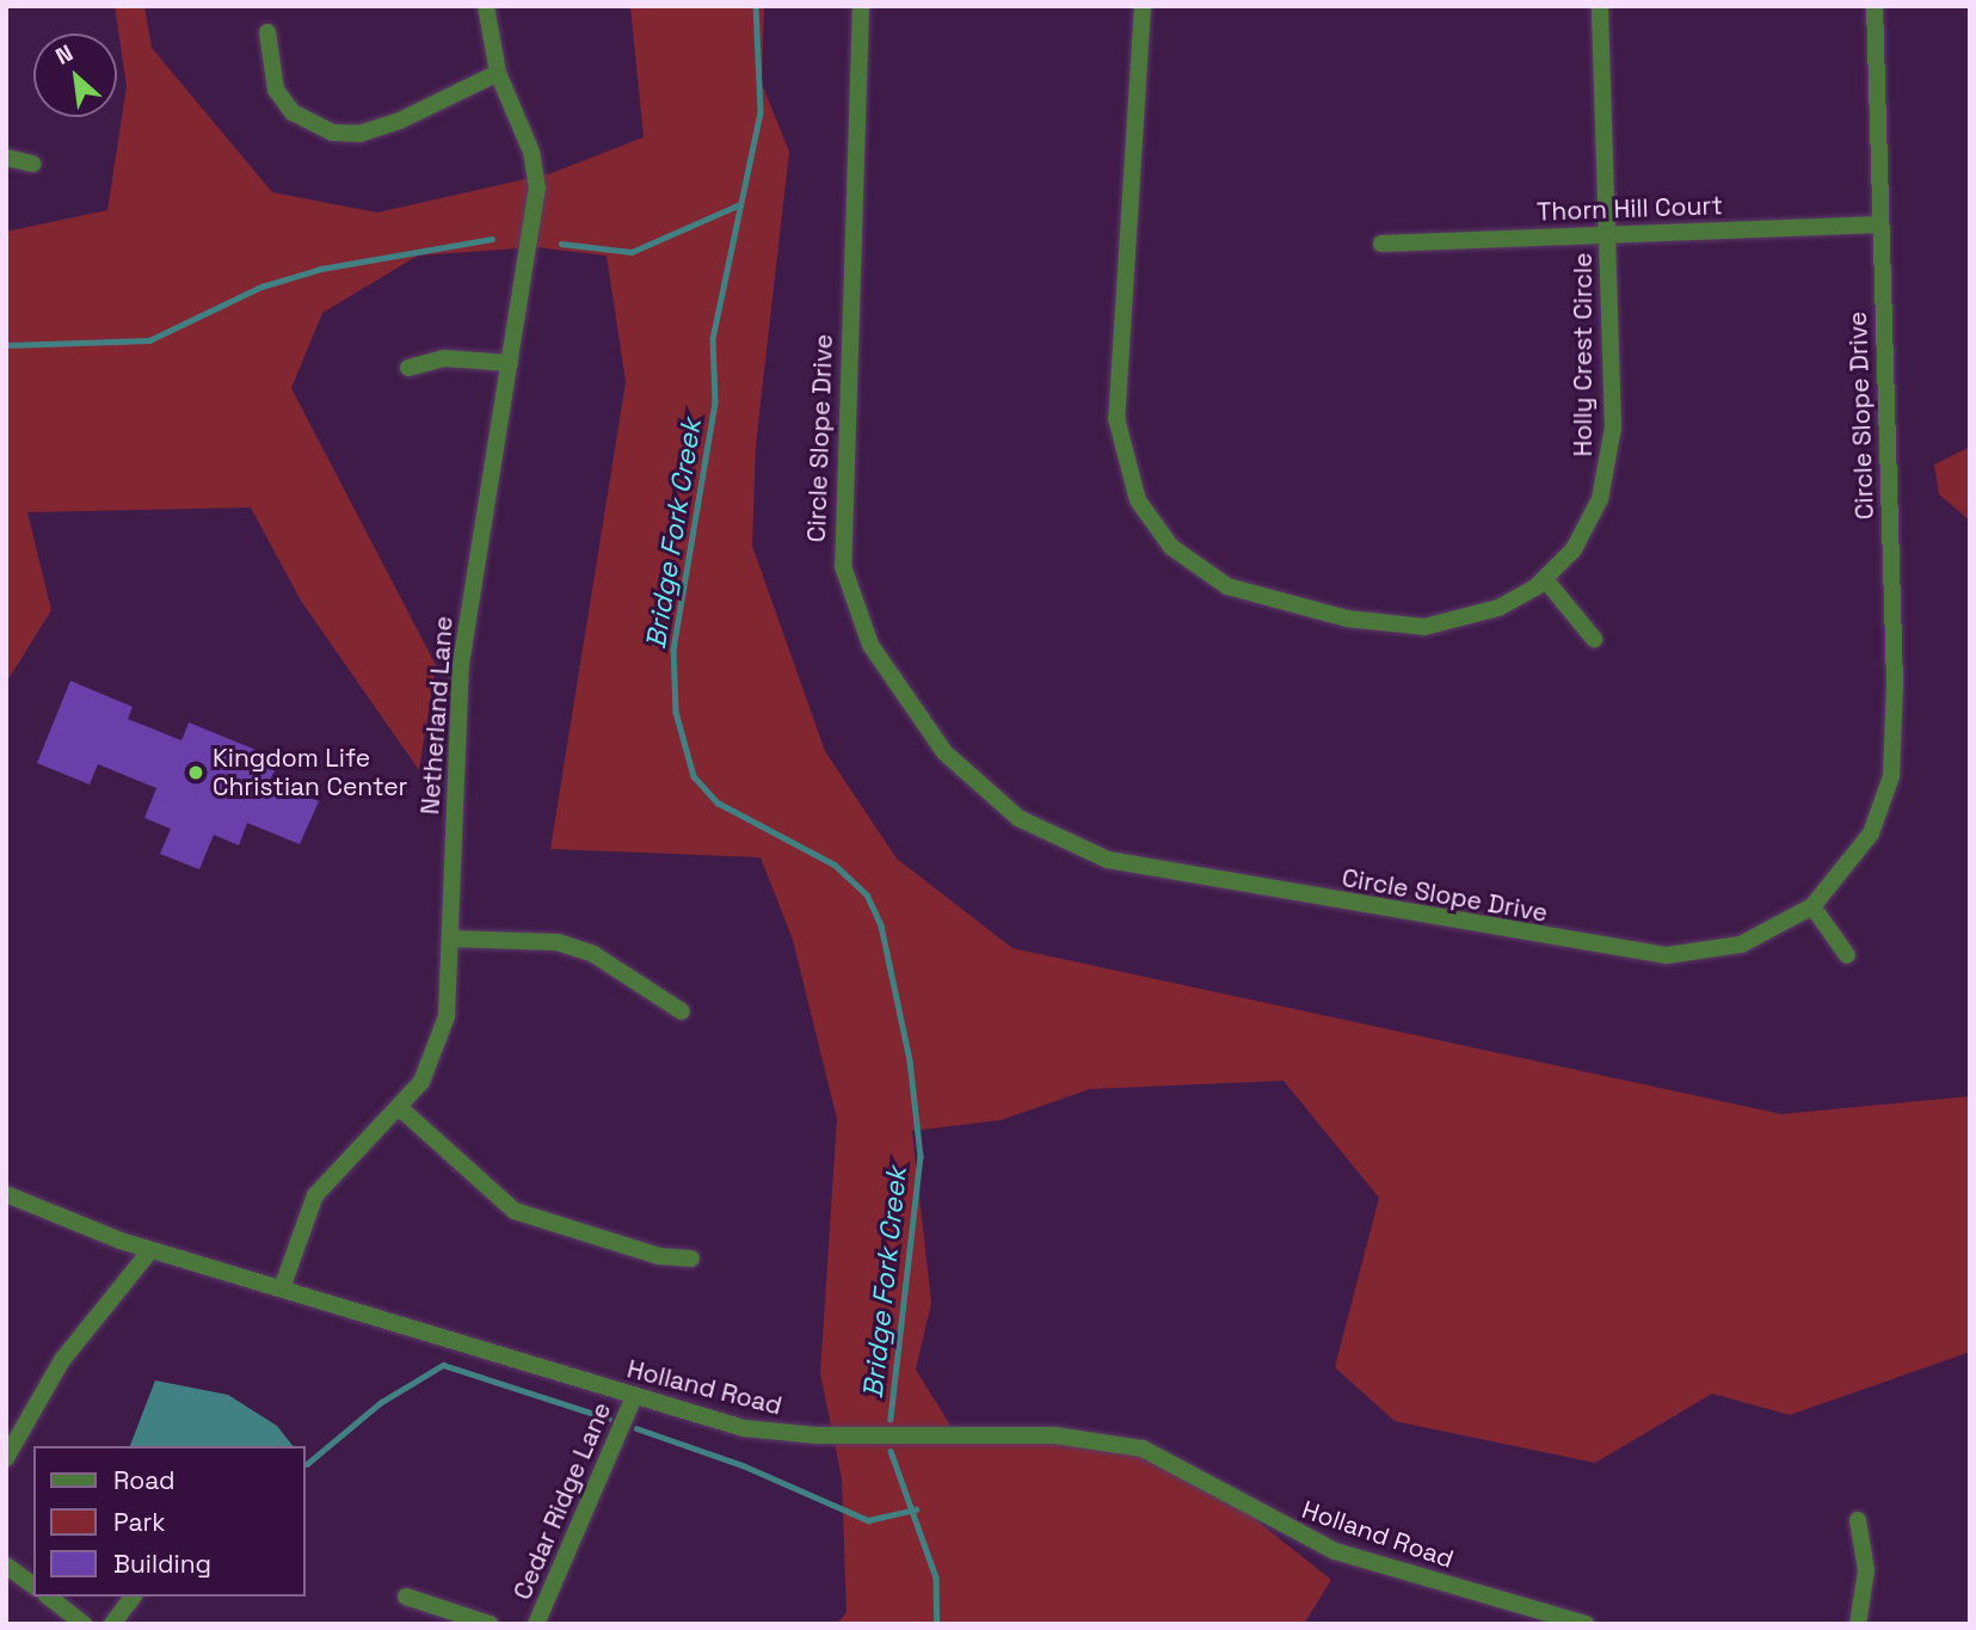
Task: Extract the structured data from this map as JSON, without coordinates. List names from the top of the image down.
{
  "streets": {
    "street": [
      "Thorn Hill Court",
      "Holly Crest Circle",
      "Circle Slope Drive",
      "Netherland Lane",
      "Holland Road",
      "Cedar Ridge Lane"
    ]
  },
  "crossings": [
    ["Thorn Hill Court", "Holly Crest Circle"],
    ["Thorn Hill Court", "Circle Slope Drive"],
    ["Netherland Lane", "Holland Road"],
    ["Holland Road", "Cedar Ridge Lane"]
  ],
  "water": ["Bridge Fork Creek"],
  "places": ["Kingdom Life Christian Center"],
  "legend": ["Road", "Park", "Building"],
  "north": "top left"
}
